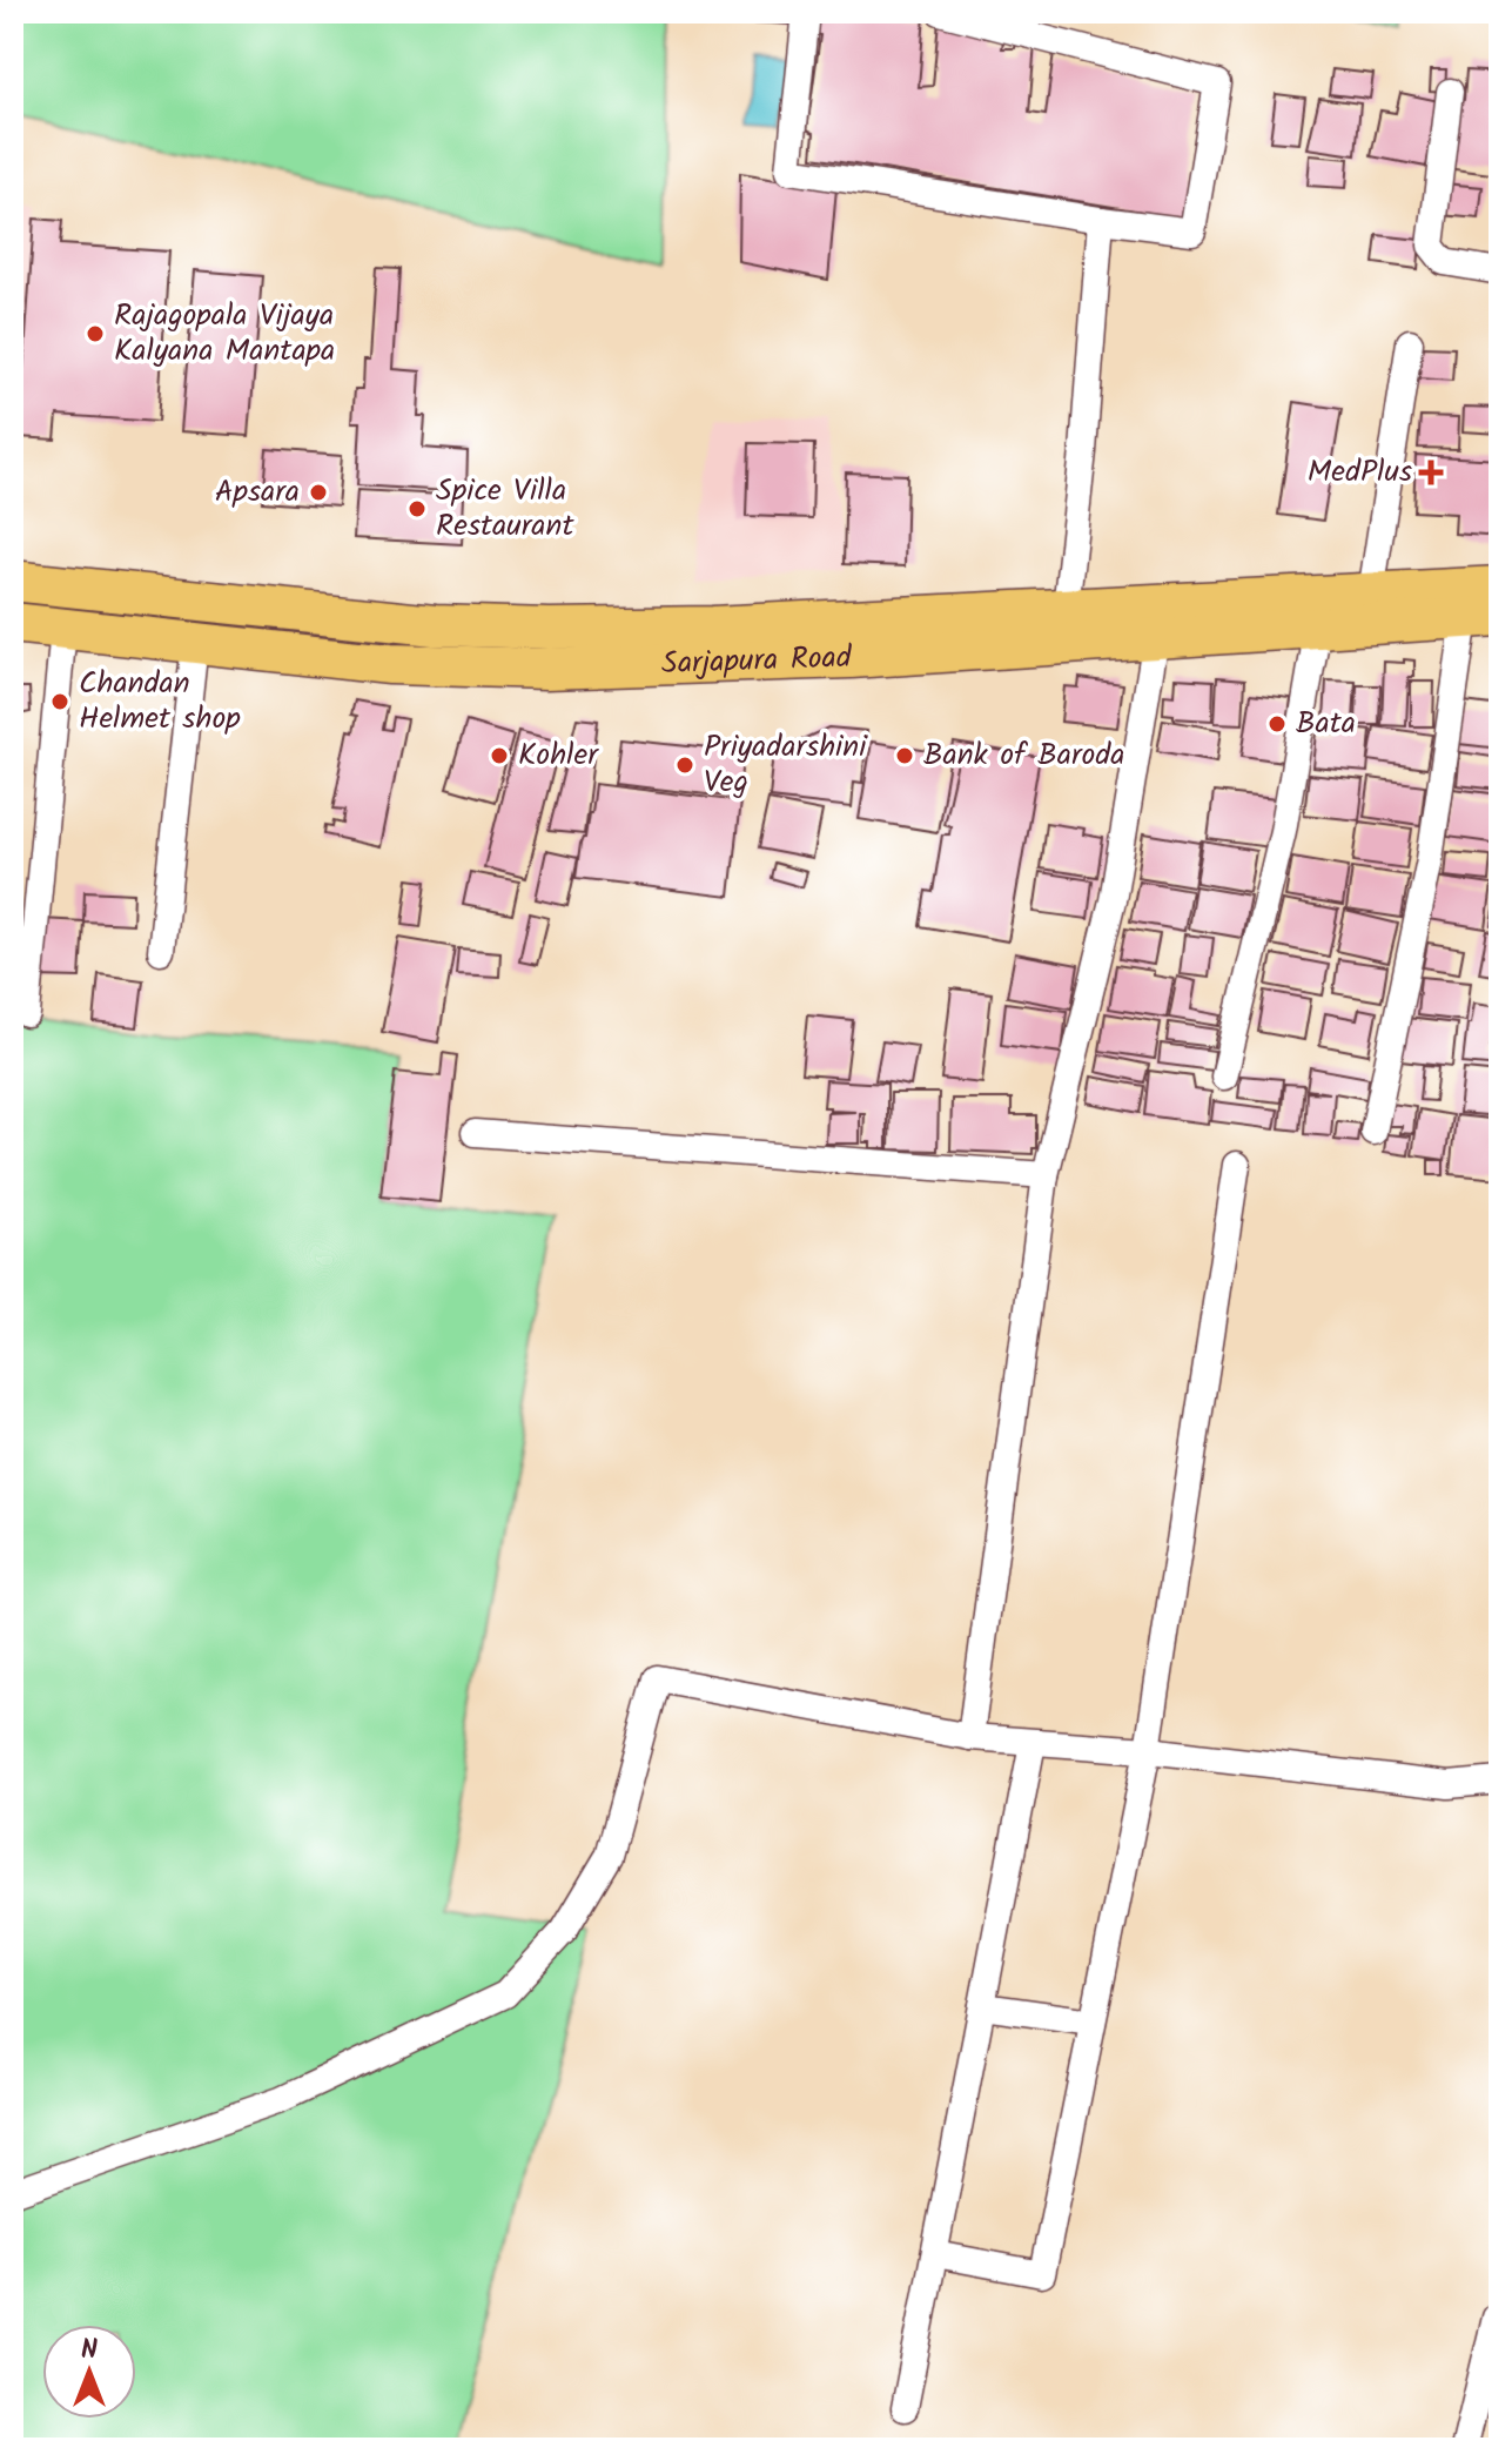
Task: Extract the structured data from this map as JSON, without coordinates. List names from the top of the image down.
{
  "streets": {
    "main road": ["Sarjapura Road"]
  },
  "places": {
    "other": [
      "Rajagopala Vijaya Kalyana Mantapa",
      "Apsara",
      "Spice Villa Restaurant",
      "Chandan Helmet shop",
      "Bata",
      "Kohler",
      "Bank of Baroda",
      "Priyadarshini Veg"
    ],
    "health": ["MedPlus"]
  },
  "north": "top"
}
